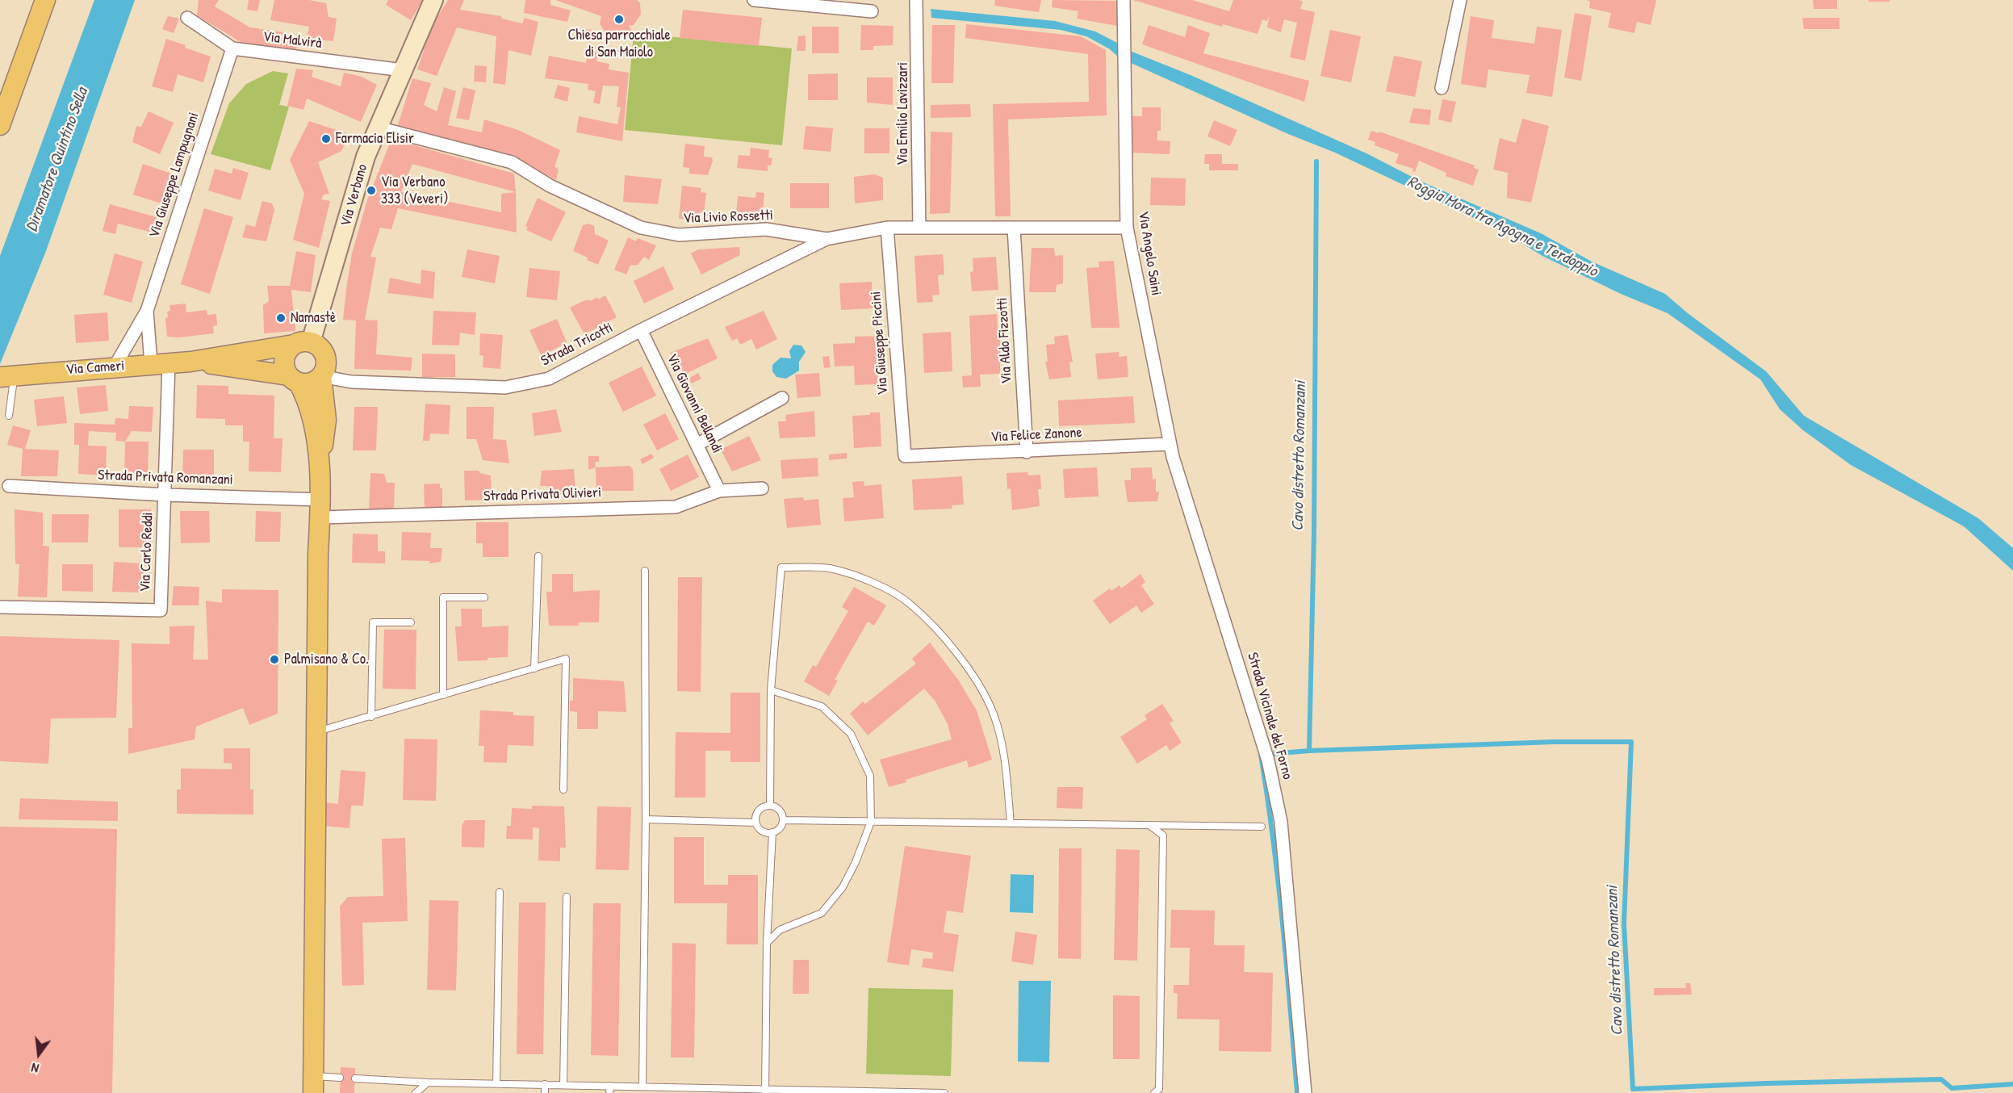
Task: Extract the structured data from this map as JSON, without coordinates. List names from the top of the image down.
{
  "streets": {
    "main road": ["Via Cameri"],
    "street": [
      "Via Malvirà",
      "Via Emilio Lavizzari",
      "Via Giuseppe Lampugnani",
      "Via Verbano",
      "Via Livio Rossetti",
      "Via Angelo Saini",
      "Via Aldo Fizzotti",
      "Via Giuseppe Piccini",
      "Strada Tricotti",
      "Via Giovanni Bellandi",
      "Via Felice Zanone",
      "Strada Privata Romanzani",
      "Strada Privata Olivieri",
      "Via Carlo Reddi",
      "Strada Vicinale del Forno"
    ]
  },
  "crossings": [
    ["Via Malvirà", "Via Giuseppe Lampugnani"],
    ["Via Malvirà", "Via Verbano"],
    ["Via Emilio Lavizzari", "Via Livio Rossetti"],
    ["Via Giuseppe Lampugnani", "Via Cameri"],
    ["Via Giuseppe Lampugnani", "Via Carlo Reddi"],
    ["Via Verbano", "Via Livio Rossetti"],
    ["Via Verbano", "Strada Tricotti"],
    ["Via Verbano", "Via Cameri"],
    ["Via Livio Rossetti", "Via Angelo Saini"],
    ["Via Livio Rossetti", "Via Aldo Fizzotti"],
    ["Via Livio Rossetti", "Via Giuseppe Piccini"],
    ["Via Livio Rossetti", "Strada Tricotti"],
    ["Via Angelo Saini", "Via Felice Zanone"],
    ["Via Angelo Saini", "Strada Vicinale del Forno"],
    ["Via Aldo Fizzotti", "Via Felice Zanone"],
    ["Via Giuseppe Piccini", "Via Felice Zanone"],
    ["Strada Tricotti", "Via Cameri"],
    ["Strada Tricotti", "Via Giovanni Bellandi"],
    ["Via Cameri", "Via Carlo Reddi"],
    ["Via Giovanni Bellandi", "Strada Privata Olivieri"],
    ["Via Felice Zanone", "Strada Vicinale del Forno"],
    ["Strada Privata Romanzani", "Strada Privata Olivieri"],
    ["Strada Privata Romanzani", "Via Carlo Reddi"]
  ],
  "water": ["Diramatore Quintino Sella", "Roggia Mora tra Agogna e Terdoppio", "Cavo distretto Romanzani"],
  "places": [
    "Chiesa parrocchiale di San Maiolo",
    "Farmacia Elisir",
    "Via Verbano 333 (Veveri)",
    "Namastè",
    "Palmisano & Co."
  ],
  "north": "bottom"
}
